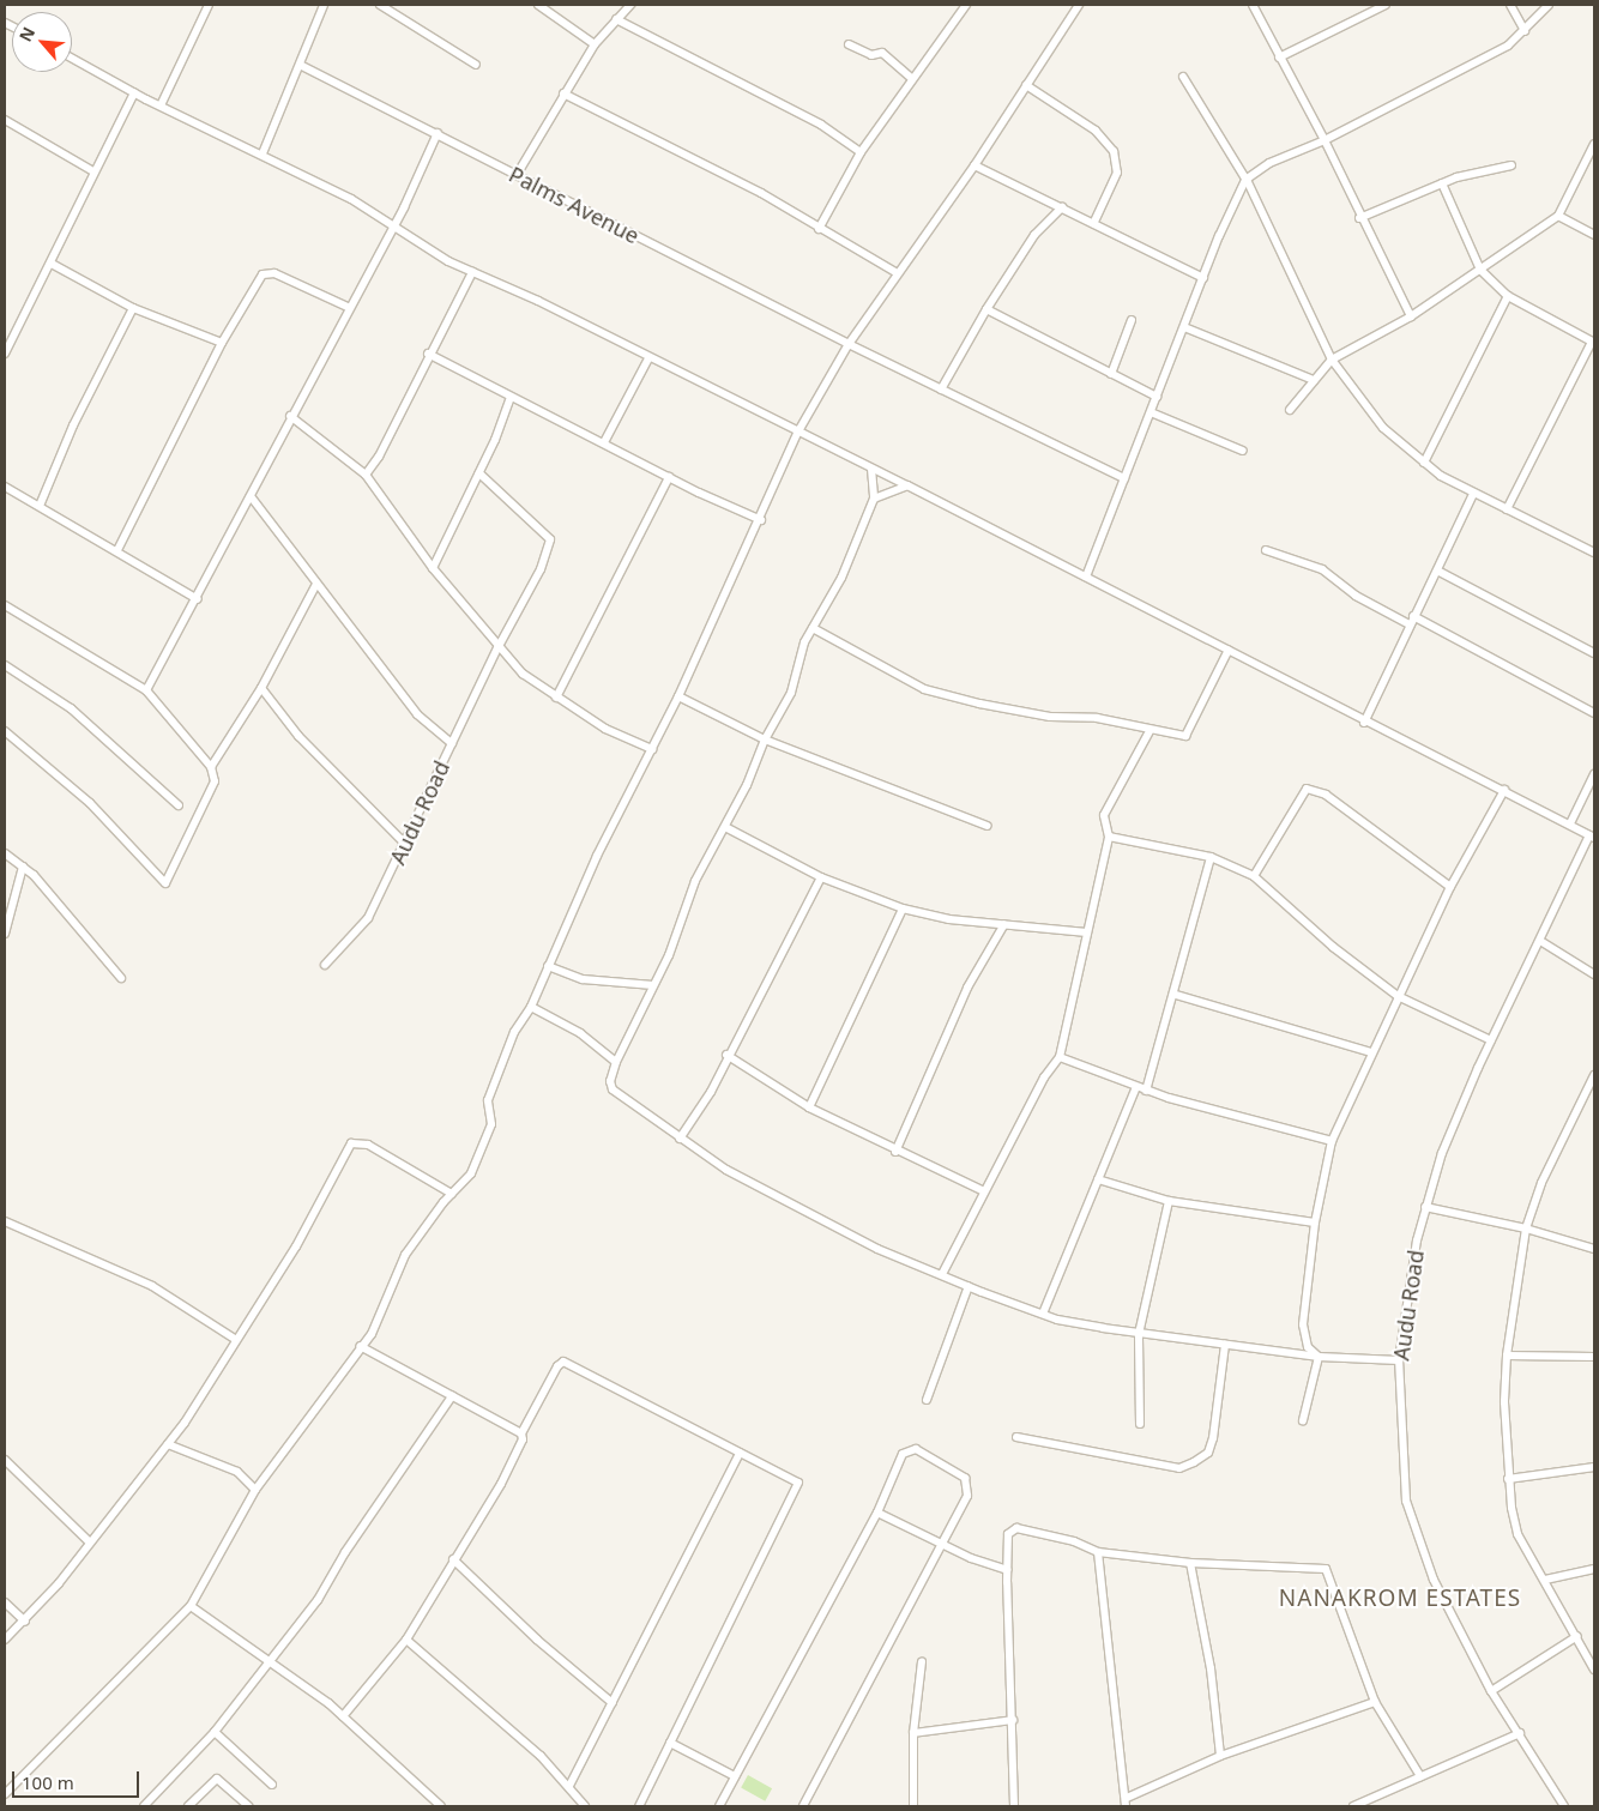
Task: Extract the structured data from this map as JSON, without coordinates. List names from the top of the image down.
{
  "streets": {
    "street": ["Palms Avenue", "Audu Road"]
  },
  "districts": ["NANAKROM ESTATES"],
  "scale_bar": "100 m",
  "north": "top left"
}
